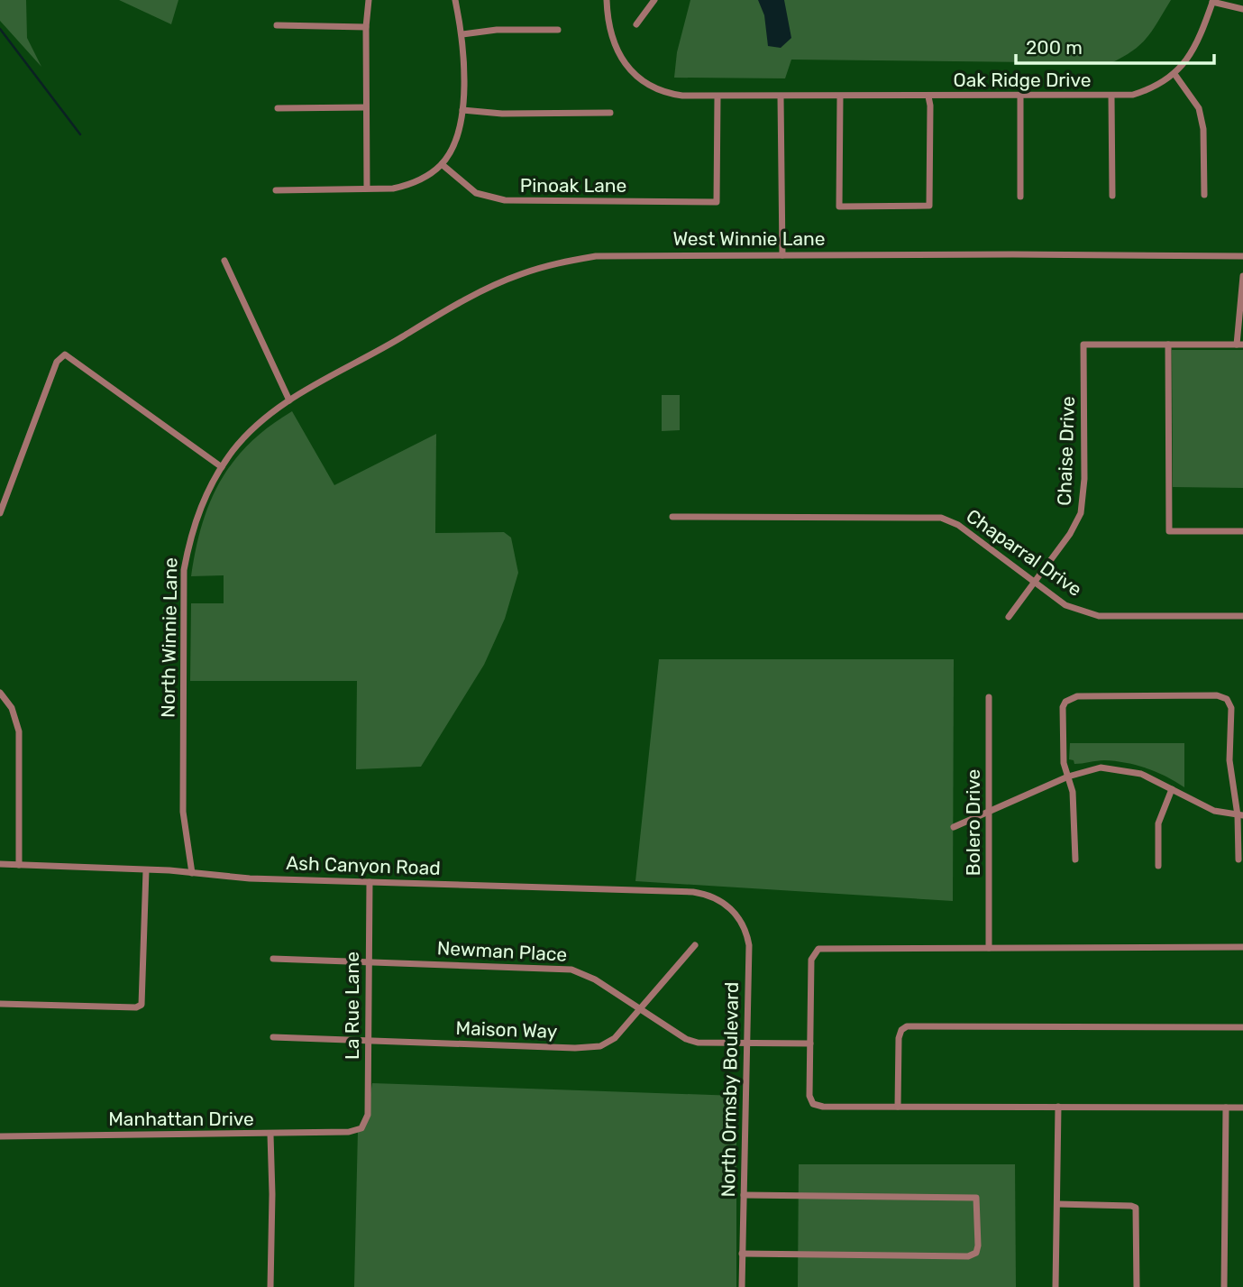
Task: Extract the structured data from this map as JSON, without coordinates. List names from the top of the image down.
{
  "streets": {
    "street": [
      "Oak Ridge Drive",
      "Pinoak Lane",
      "West Winnie Lane",
      "Chaise Drive",
      "Chaparral Drive",
      "North Winnie Lane",
      "Bolero Drive",
      "Ash Canyon Road",
      "Newman Place",
      "La Rue Lane",
      "Maison Way",
      "North Ormsby Boulevard",
      "Manhattan Drive"
    ]
  },
  "crossings": [
    ["West Winnie Lane", "North Winnie Lane"],
    ["Chaise Drive", "Chaparral Drive"],
    ["North Winnie Lane", "Ash Canyon Road"],
    ["Ash Canyon Road", "La Rue Lane"],
    ["Ash Canyon Road", "North Ormsby Boulevard"],
    ["Newman Place", "La Rue Lane"],
    ["Newman Place", "Maison Way"],
    ["Newman Place", "North Ormsby Boulevard"],
    ["La Rue Lane", "Maison Way"],
    ["La Rue Lane", "Manhattan Drive"]
  ],
  "scale_bar": "200 m"
}
